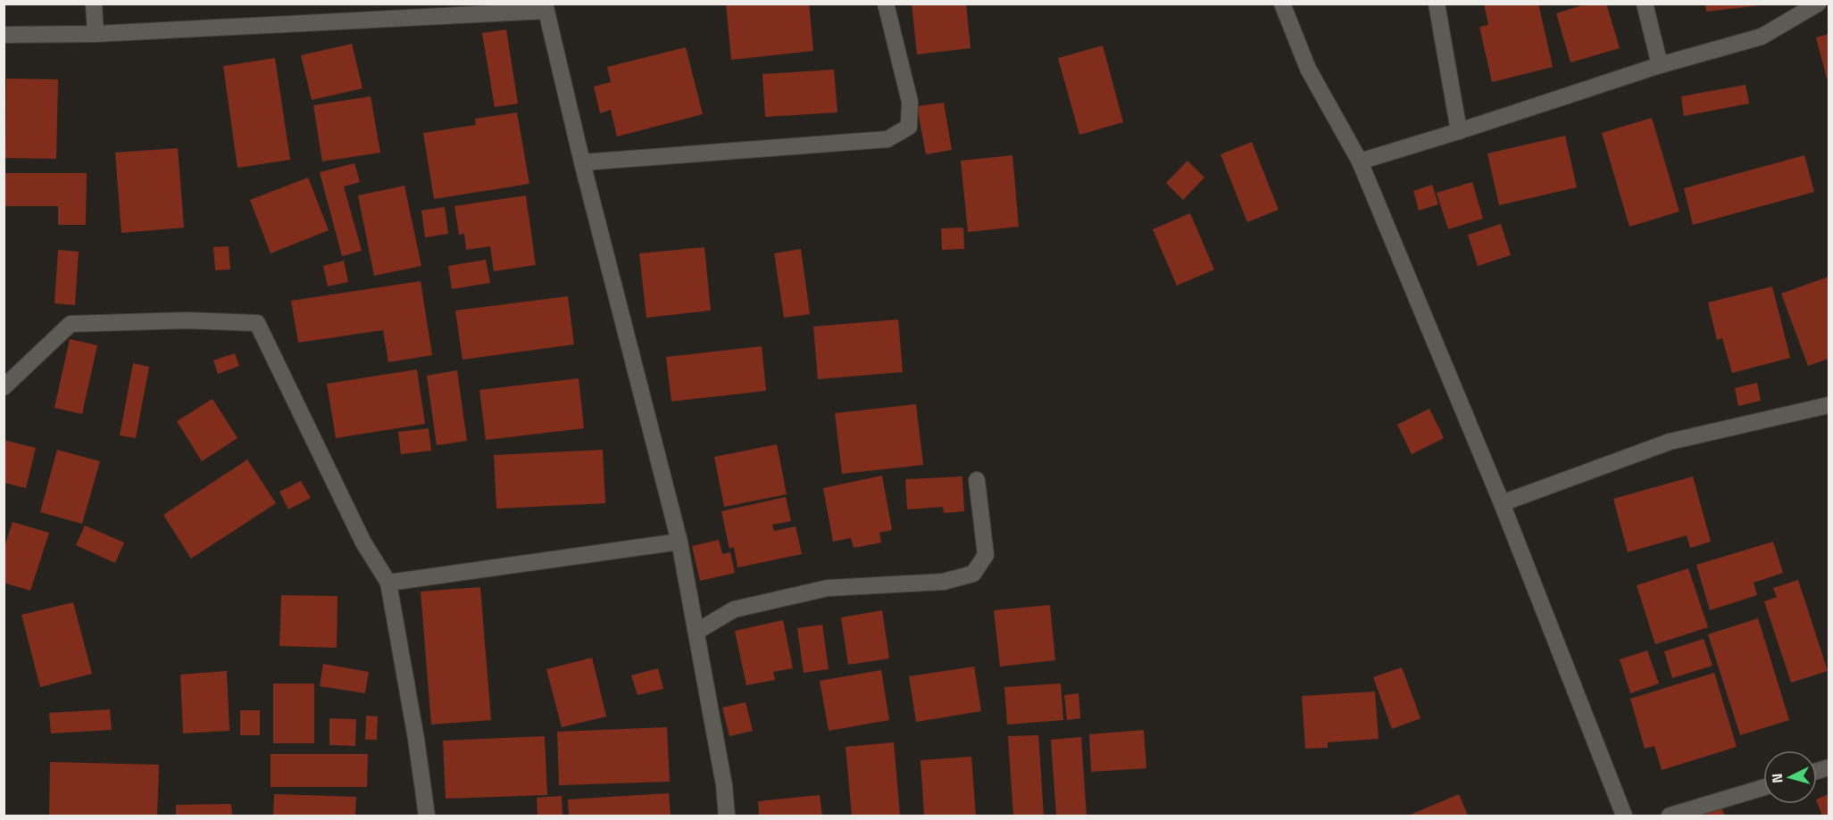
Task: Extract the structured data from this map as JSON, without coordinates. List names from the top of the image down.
{
  "north": "left"
}
